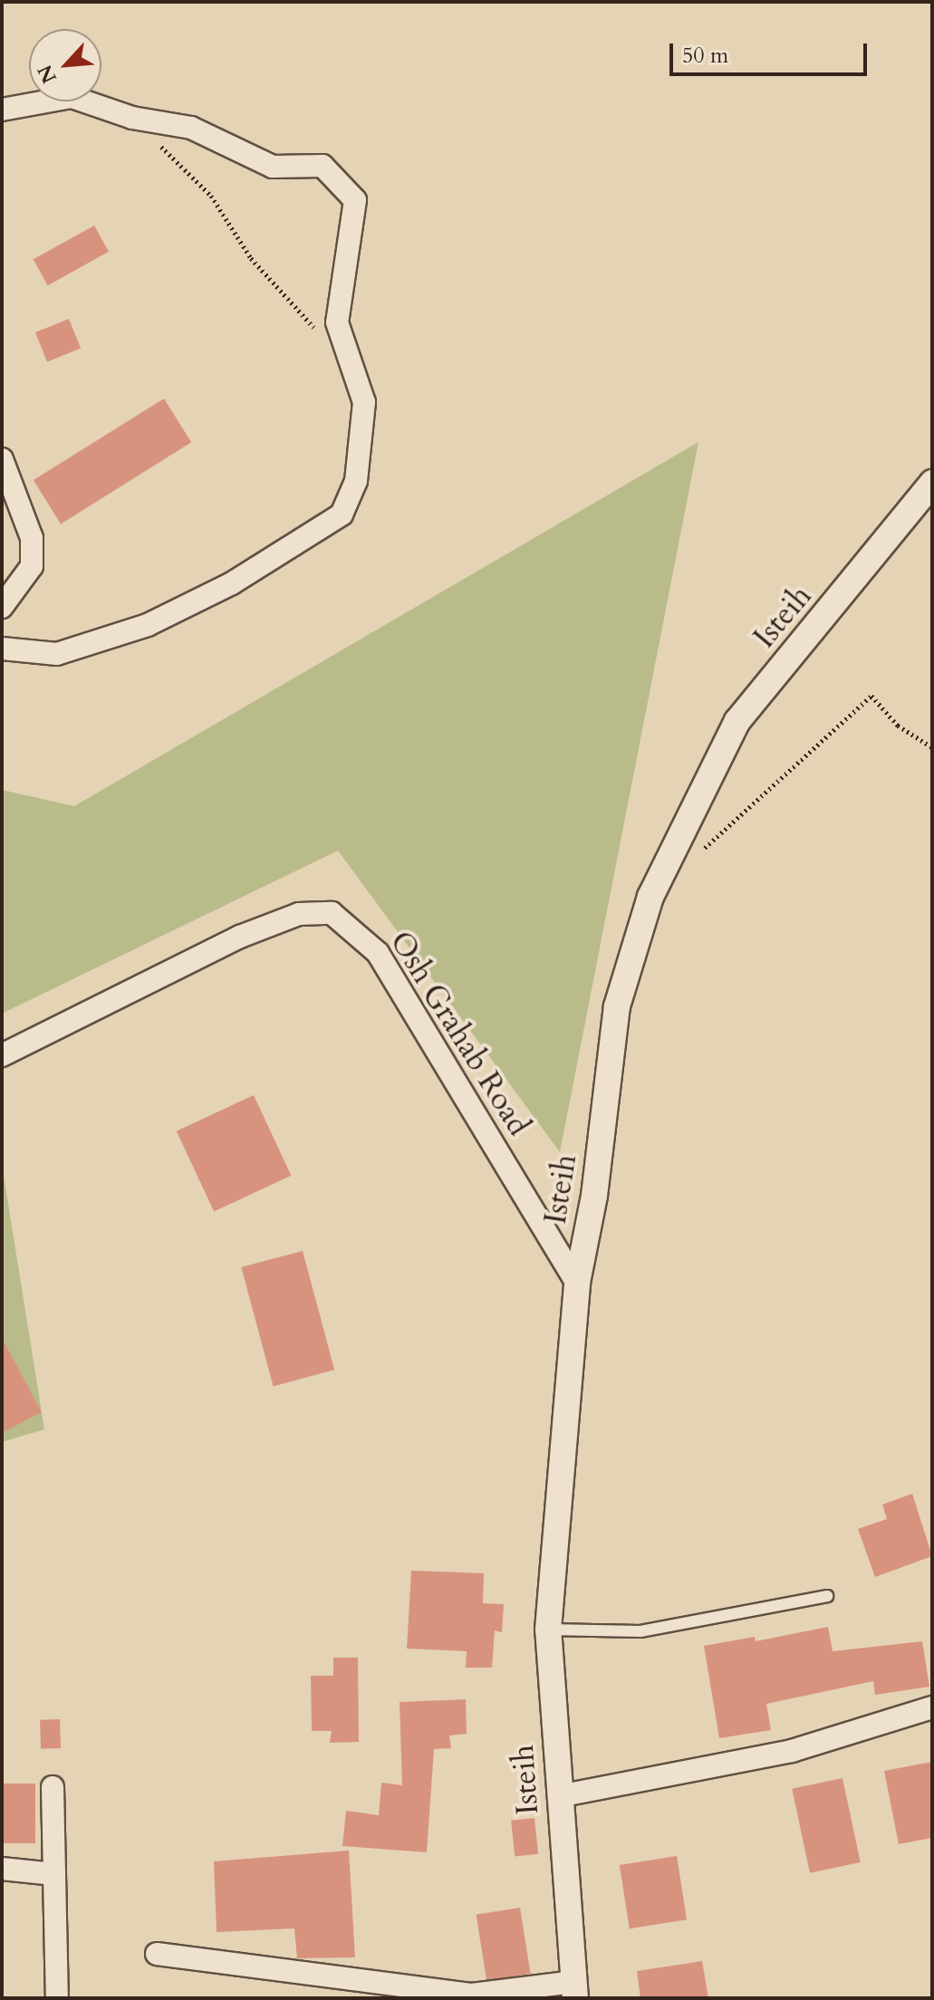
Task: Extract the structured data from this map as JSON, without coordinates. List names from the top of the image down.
{
  "streets": {
    "street": ["Isteih", "Osh Grahab Road"]
  },
  "crossings": [
    ["Isteih", "Osh Grahab Road"]
  ],
  "scale_bar": "50 m",
  "north": "bottom left"
}
